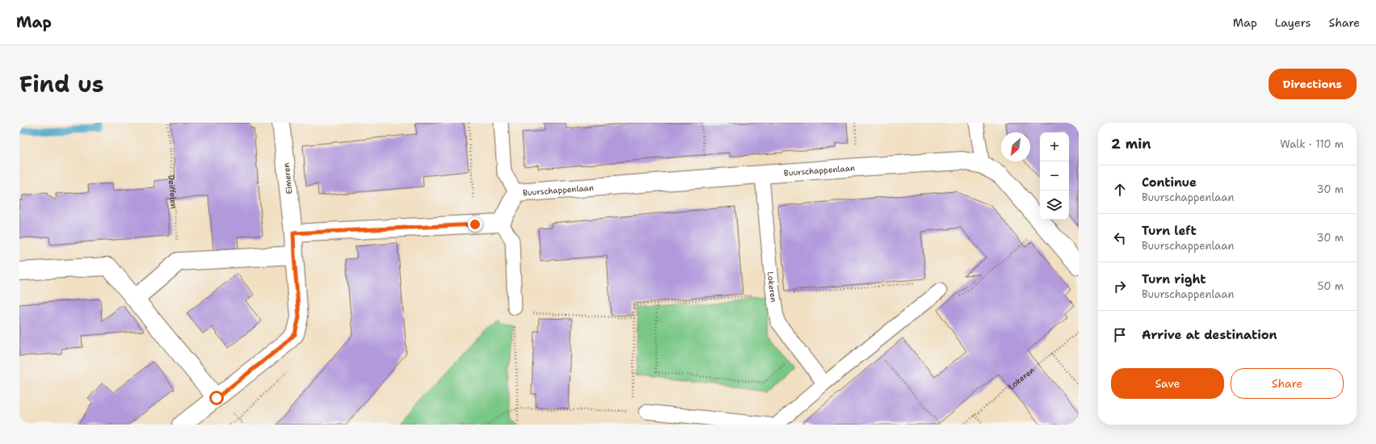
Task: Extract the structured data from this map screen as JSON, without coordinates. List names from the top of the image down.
{
  "streets": {
    "street": ["Buurschappenlaan", "Eimeren"],
    "lane": ["Lokeren"],
    "path": ["Deiffelen"]
  },
  "crossings": [
    ["Buurschappenlaan", "Lokeren"]
  ],
  "north": "bottom left",
  "page": {
    "header": "Map",
    "nav": ["Map", "Layers", "Share"],
    "title": "Find us",
    "buttons": [
      "Directions",
      ["Save", "Share"]
    ],
    "heading": ["2 min", "Walk · 110 m"],
    "map_buttons": ["+", "−"],
    "list": [
      ["Continue", "Buurschappenlaan", "30 m"],
      ["Turn left", "Buurschappenlaan", "30 m"],
      ["Turn right", "Buurschappenlaan", "50 m"],
      "Arrive at destination"
    ]
  }
}
